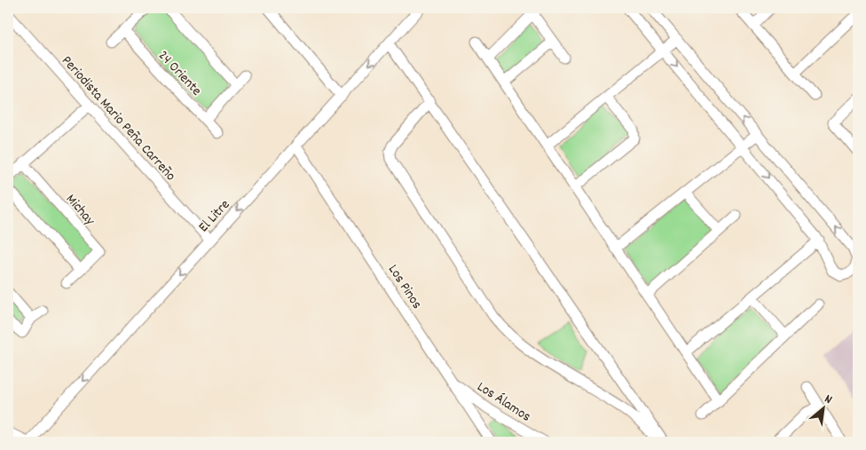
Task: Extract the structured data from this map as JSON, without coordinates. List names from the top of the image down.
{
  "streets": {
    "street": [
      "24 Oriente",
      "Periodista Mario Peña Carreño",
      "Michay",
      "El Litre",
      "Los Pinos",
      "Los Álamos"
    ]
  },
  "crossings": [
    ["Periodista Mario Peña Carreño", "El Litre"],
    ["El Litre", "Los Pinos"],
    ["Los Pinos", "Los Álamos"]
  ],
  "one_way": ["El Litre"],
  "north": "top right"
}
